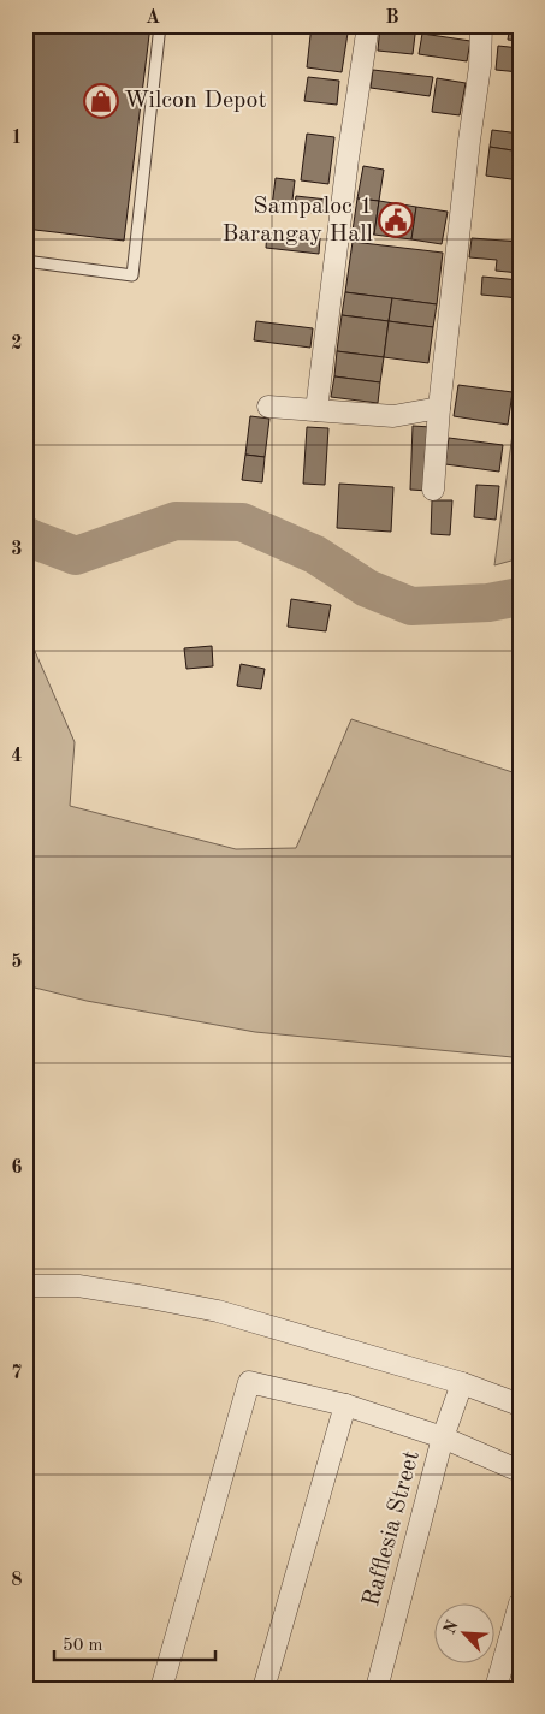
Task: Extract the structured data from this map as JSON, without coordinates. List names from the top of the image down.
{
  "streets": {
    "street": ["Rafflesia Street"]
  },
  "places": {
    "shop": ["Wilcon Depot"],
    "public building": ["Sampaloc 1 Barangay Hall"]
  },
  "scale_bar": "50 m",
  "north": "top left",
  "grid": {
    "columns": ["A", "B"],
    "rows": [
      "1",
      "2",
      "3",
      "4",
      "5",
      "6",
      "7",
      "8"
    ]
  }
}
